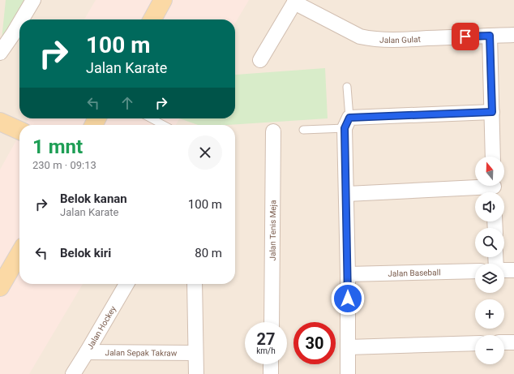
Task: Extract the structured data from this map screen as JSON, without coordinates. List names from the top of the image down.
{
  "streets": {
    "street": [
      "Jalan Gulat",
      "Jalan Tenis Meja",
      "Jalan Baseball",
      "Jalan Hockey",
      "Jalan Sepak Takraw"
    ]
  },
  "crossings": [
    ["Jalan Hockey", "Jalan Sepak Takraw"]
  ],
  "north": "top",
  "page": {
    "turn": ["100 m", "Jalan Karate"],
    "heading": ["1 mnt", "230 m · 09:13"],
    "map_buttons": ["+", "−"],
    "list": [
      {
        "name": "Belok kanan",
        "note": "Jalan Karate",
        "value": "100 m"
      },
      {
        "name": "Belok kiri",
        "value": "80 m"
      }
    ],
    "speed": "27 km/h",
    "limit": "30"
  }
}
